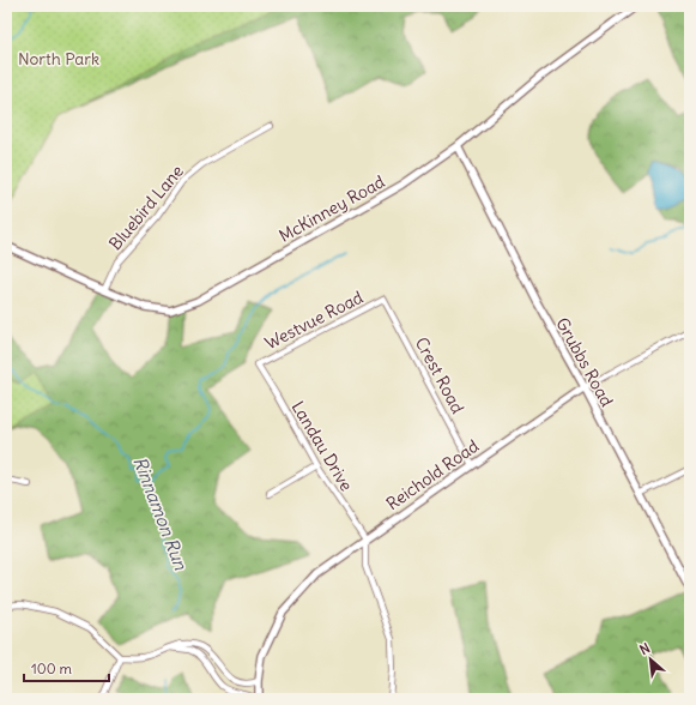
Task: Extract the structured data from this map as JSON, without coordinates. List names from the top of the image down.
{
  "streets": {
    "street": [
      "Bluebird Lane",
      "McKinney Road",
      "Westvue Road",
      "Grubbs Road",
      "Crest Road",
      "Landau Drive",
      "Reichold Road"
    ]
  },
  "crossings": [
    ["Bluebird Lane", "McKinney Road"],
    ["McKinney Road", "Grubbs Road"],
    ["Westvue Road", "Crest Road"],
    ["Westvue Road", "Landau Drive"],
    ["Grubbs Road", "Reichold Road"],
    ["Crest Road", "Reichold Road"],
    ["Landau Drive", "Reichold Road"]
  ],
  "water": ["Rinnamon Run"],
  "parks": ["North Park"],
  "scale_bar": "100 m",
  "north": "top left"
}
